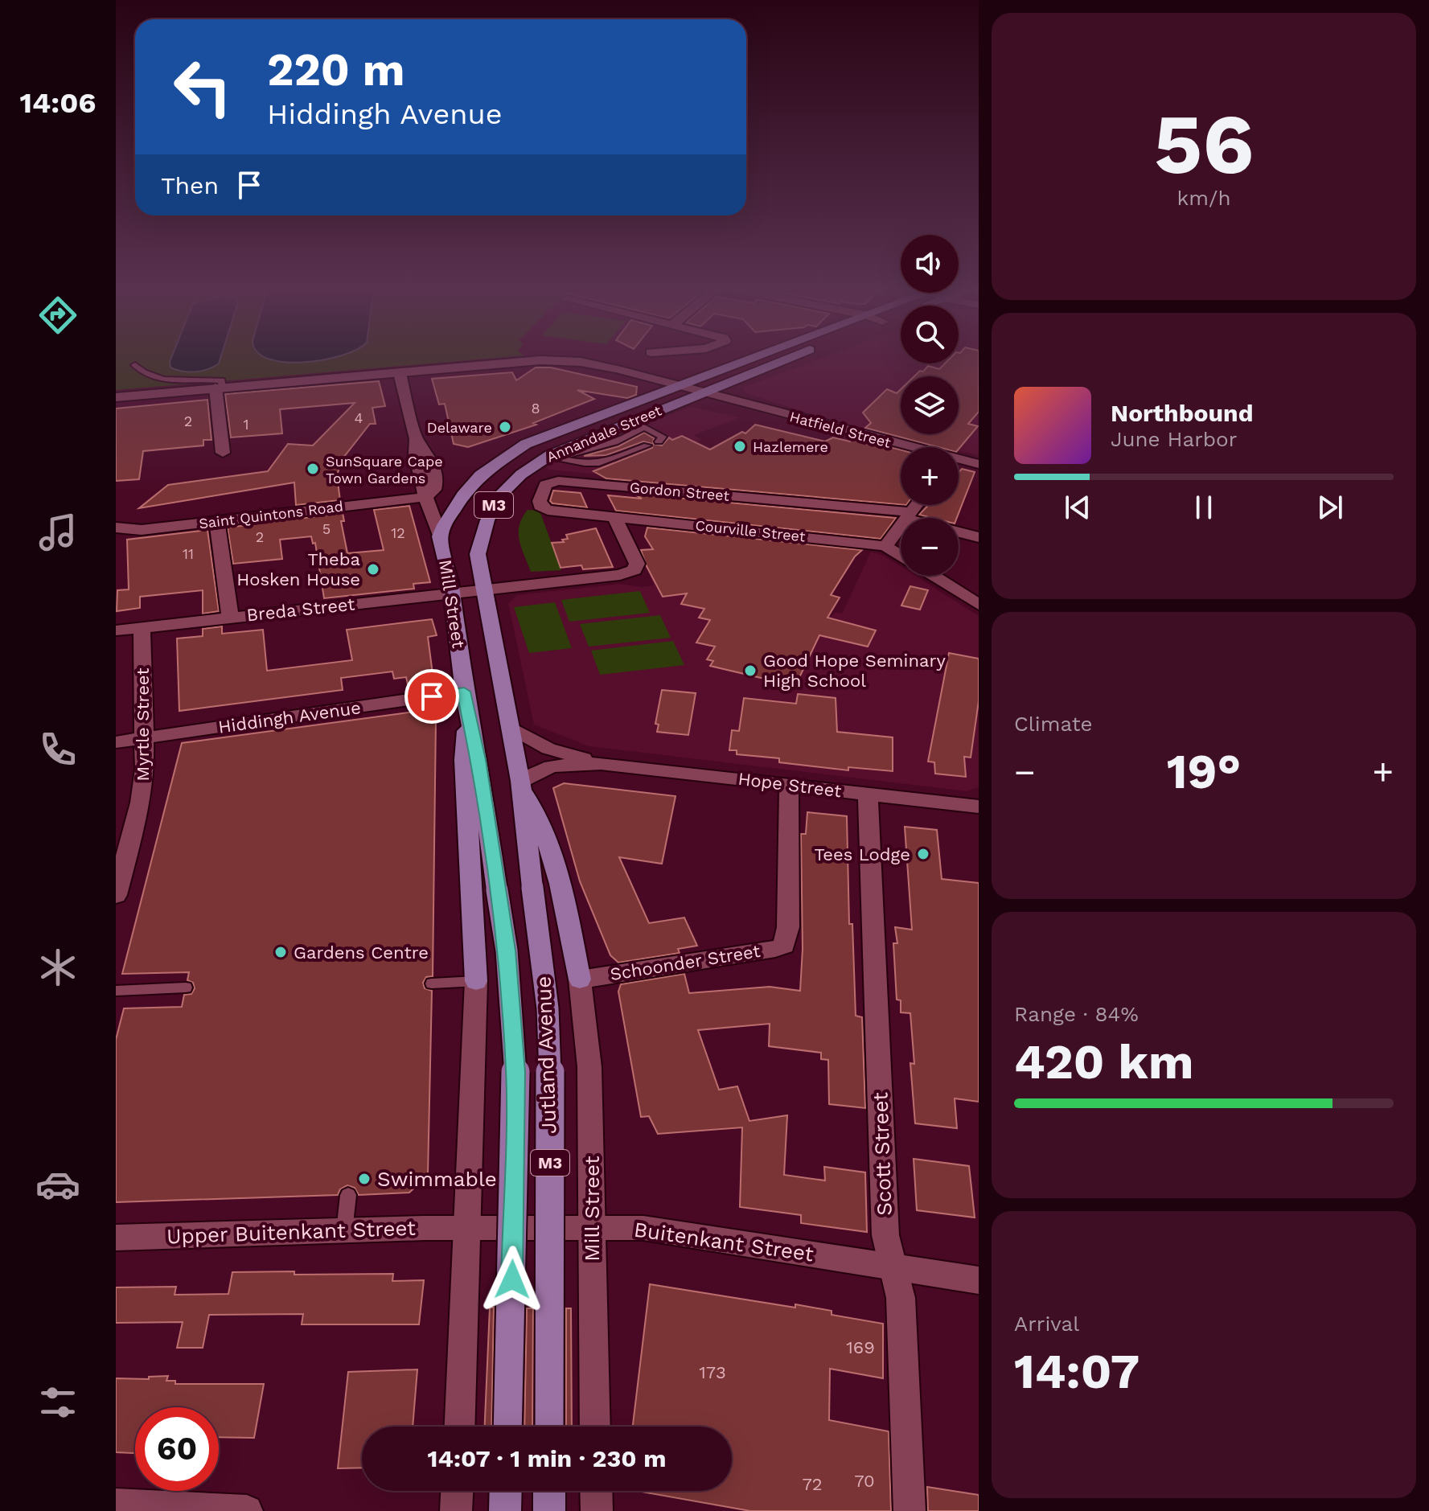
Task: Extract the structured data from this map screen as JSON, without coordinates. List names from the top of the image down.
{
  "streets": {
    "main road": [
      "Annandale Street",
      "M3",
      "Mill Street",
      "Jutland Avenue"
    ],
    "street": [
      "Hatfield Street",
      "Gordon Street",
      "Saint Quintons Road",
      "Courville Street",
      "Breda Street",
      "Hiddingh Avenue",
      "Myrtle Street",
      "Hope Street",
      "Schoonder Street",
      "Scott Street",
      "Upper Buitenkant Street",
      "Buitenkant Street"
    ]
  },
  "crossings": [
    ["Hatfield Street", "Annandale Street"],
    ["Hatfield Street", "M3"],
    ["Hatfield Street", "Mill Street"],
    ["Annandale Street", "M3"],
    ["Annandale Street", "Mill Street"],
    ["Annandale Street", "Breda Street"],
    ["Gordon Street", "Courville Street"],
    ["Gordon Street", "Breda Street"],
    ["Saint Quintons Road", "Mill Street"],
    ["Courville Street", "Breda Street"],
    ["Mill Street", "Breda Street"],
    ["Mill Street", "Hiddingh Avenue"],
    ["Mill Street", "Hope Street"],
    ["Mill Street", "Schoonder Street"],
    ["Mill Street", "Jutland Avenue"],
    ["Mill Street", "Buitenkant Street"],
    ["Breda Street", "Myrtle Street"],
    ["Hiddingh Avenue", "Myrtle Street"],
    ["Hope Street", "Schoonder Street"],
    ["Hope Street", "Jutland Avenue"],
    ["Hope Street", "Scott Street"],
    ["Scott Street", "Buitenkant Street"],
    ["Upper Buitenkant Street", "Buitenkant Street"]
  ],
  "places": [
    "Delaware",
    "Hazlemere",
    "SunSquare Cape Town Gardens",
    "Theba Hosken House",
    "Good Hope Seminary High School",
    "Tees Lodge",
    "Gardens Centre",
    "Swimmable"
  ],
  "house_numbers": [
    "8",
    "4",
    "2",
    "1",
    "5",
    "12",
    "2",
    "11",
    "169",
    "173",
    "70",
    "72"
  ],
  "page": {
    "tabs": "14:06",
    "tile": [
      ["56", "km/h"],
      "Climate",
      ["Range · 84%", "420 km"],
      ["Arrival", "14:07"]
    ],
    "turn": ["220 m", "Hiddingh Avenue"],
    "then": "Then",
    "map_buttons": ["+", "−"],
    "song": ["Northbound", "June Harbor"],
    "heat": ["−", "19°", "+"],
    "limit": "60",
    "trip": "14:07 · 1 min · 230 m"
  }
}
